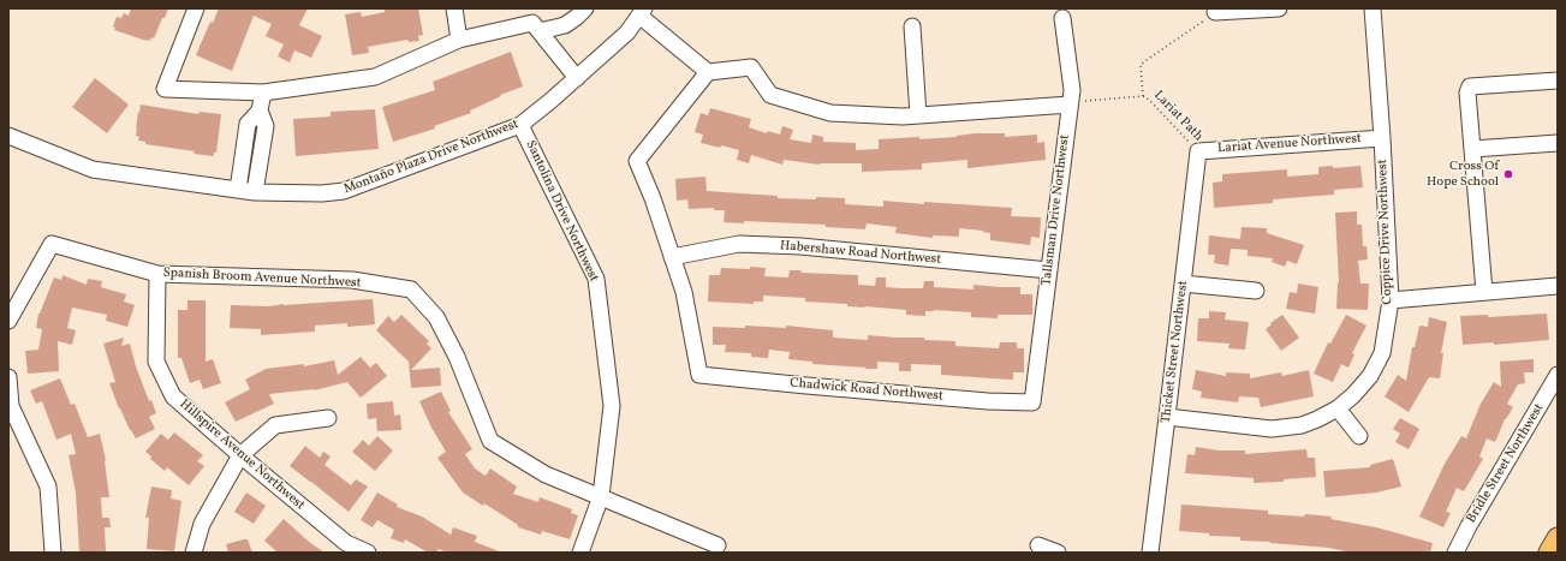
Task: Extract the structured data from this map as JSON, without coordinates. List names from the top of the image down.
{
  "streets": {
    "street": [
      "Lariat Avenue Northwest",
      "Montaño Plaza Drive Northwest",
      "Tallsman Drive Northwest",
      "Santolina Drive Northwest",
      "Coppice Drive Northwest",
      "Habershaw Road Northwest",
      "Spanish Broom Avenue Northwest",
      "Thicket Street Northwest",
      "Chadwick Road Northwest",
      "Hillspire Avenue Northwest",
      "Bridle Street Northwest"
    ],
    "path": ["Lariat Path"]
  },
  "crossings": [
    ["Lariat Path", "Lariat Avenue Northwest"],
    ["Lariat Path", "Thicket Street Northwest"],
    ["Lariat Avenue Northwest", "Coppice Drive Northwest"],
    ["Lariat Avenue Northwest", "Thicket Street Northwest"],
    ["Montaño Plaza Drive Northwest", "Santolina Drive Northwest"],
    ["Tallsman Drive Northwest", "Habershaw Road Northwest"],
    ["Tallsman Drive Northwest", "Chadwick Road Northwest"],
    ["Santolina Drive Northwest", "Spanish Broom Avenue Northwest"],
    ["Coppice Drive Northwest", "Thicket Street Northwest"],
    ["Habershaw Road Northwest", "Chadwick Road Northwest"],
    ["Spanish Broom Avenue Northwest", "Hillspire Avenue Northwest"]
  ],
  "places": ["Cross Of Hope School"]
}
